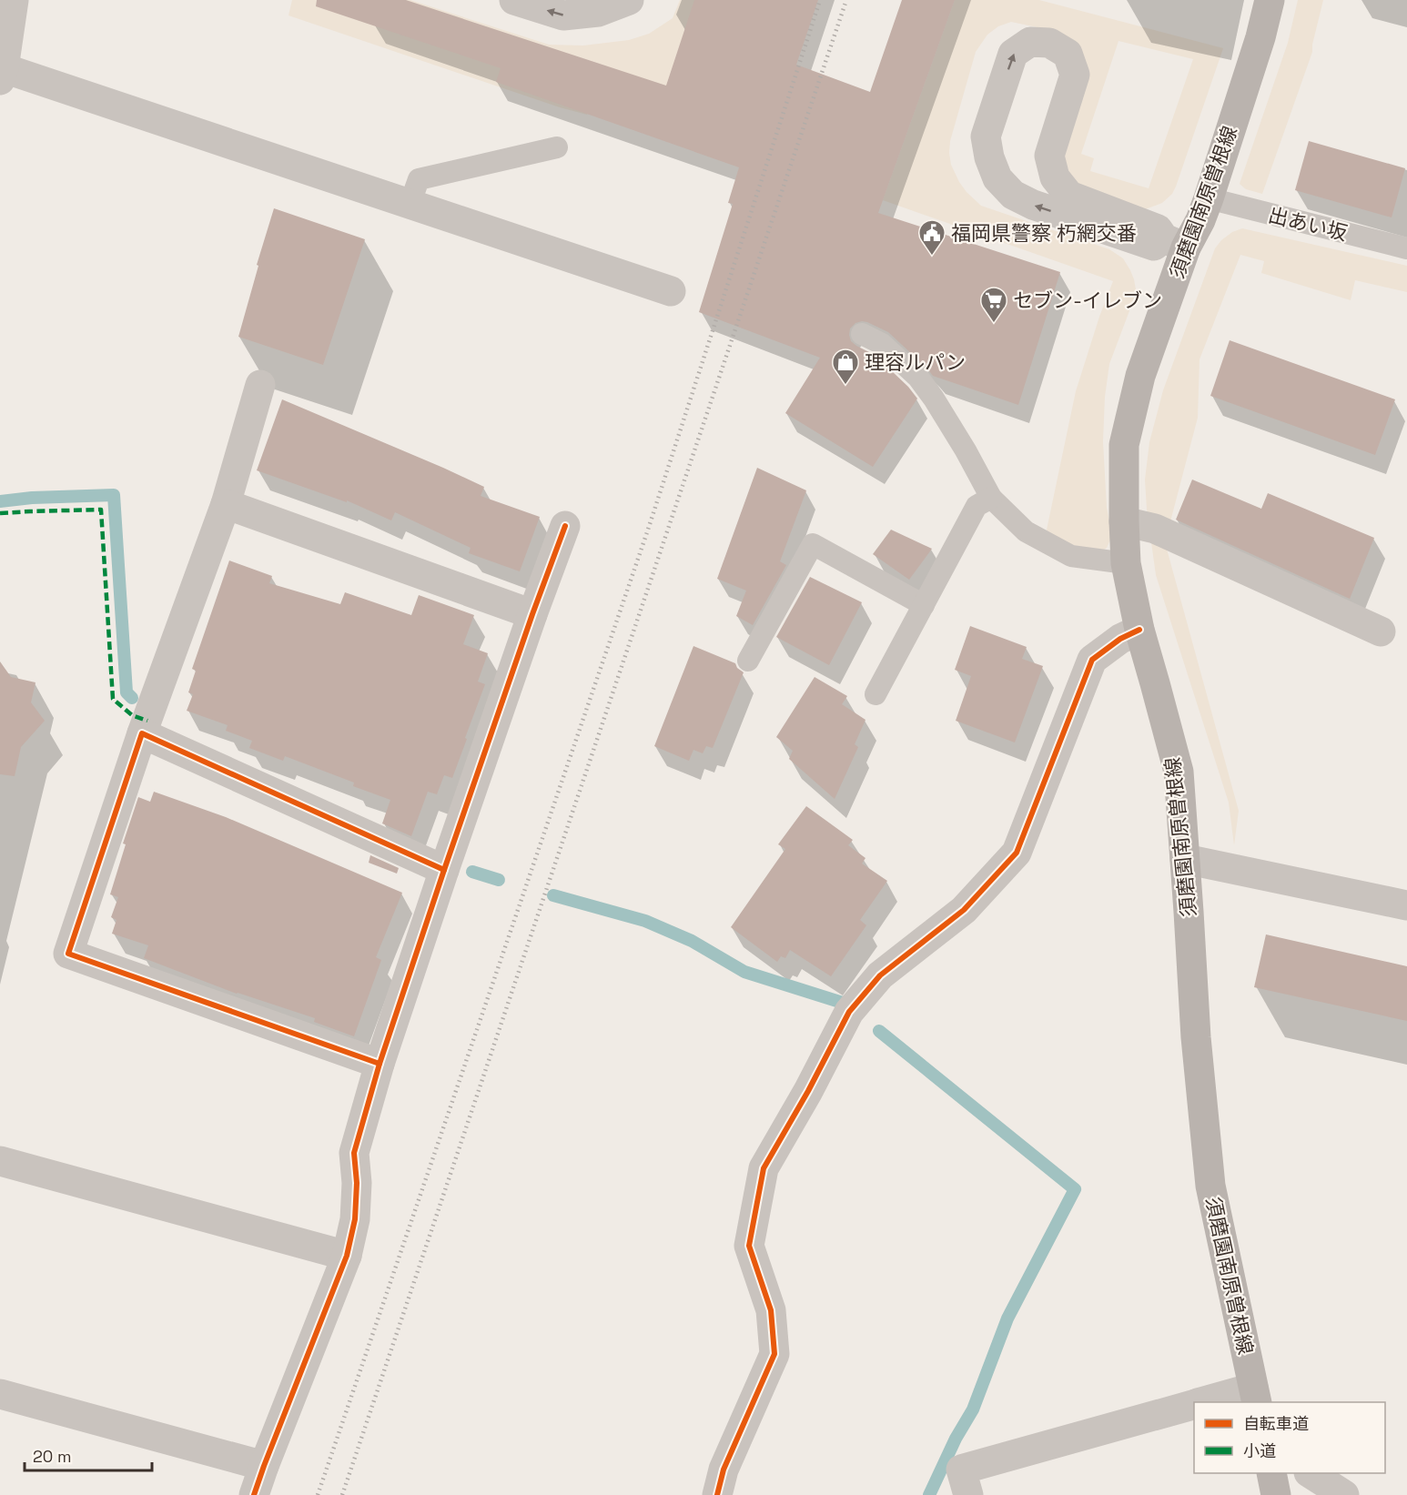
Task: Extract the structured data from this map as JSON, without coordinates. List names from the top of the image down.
{
  "streets": {
    "main road": ["須磨園南原曽根線"],
    "lane": ["出あい坂"]
  },
  "crossings": [
    ["須磨園南原曽根線", "出あい坂"]
  ],
  "places": {
    "public building": ["福岡県警察 朽網交番"],
    "supermarket": ["セブン-イレブン"],
    "shop": ["理容ルパン"]
  },
  "legend": ["自転車道", "小道"],
  "scale_bar": "20 m"
}
